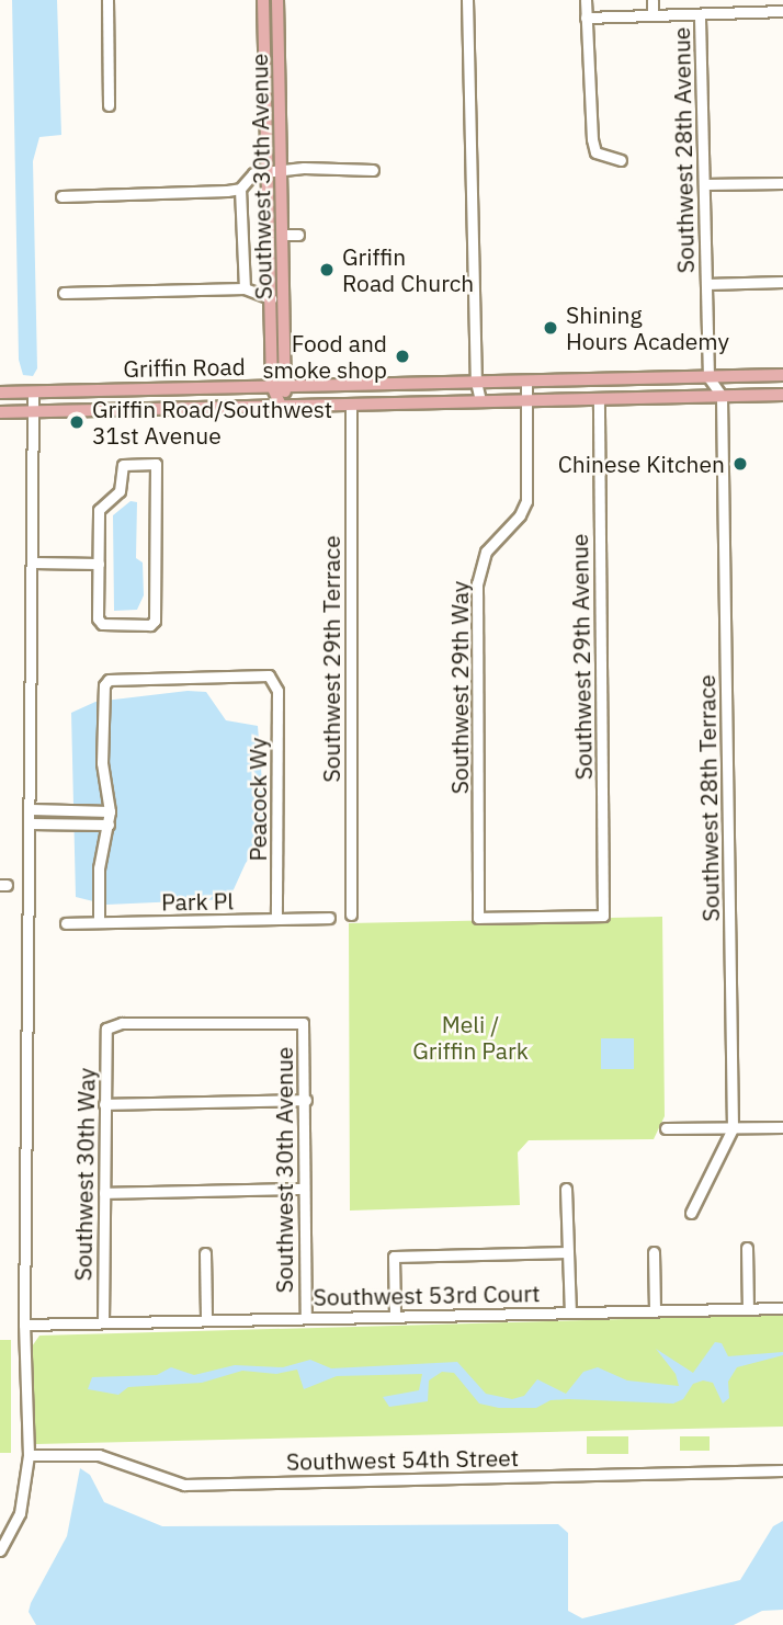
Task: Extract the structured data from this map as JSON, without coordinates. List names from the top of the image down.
{
  "streets": {
    "main road": ["Southwest 30th Avenue", "Griffin Road"],
    "street": [
      "Southwest 28th Avenue",
      "Southwest 29th Avenue",
      "Southwest 29th Terrace",
      "Southwest 29th Way",
      "Southwest 28th Terrace",
      "Peacock Wy",
      "Park Pl",
      "Southwest 30th Way",
      "Southwest 53rd Court",
      "Southwest 54th Street"
    ]
  },
  "crossings": [
    ["Southwest 28th Avenue", "Griffin Road"],
    ["Southwest 30th Avenue", "Griffin Road"],
    ["Southwest 30th Avenue", "Southwest 30th Way"],
    ["Southwest 30th Avenue", "Southwest 53rd Court"],
    ["Griffin Road", "Southwest 29th Avenue"],
    ["Griffin Road", "Southwest 29th Terrace"],
    ["Griffin Road", "Southwest 29th Way"],
    ["Griffin Road", "Southwest 28th Terrace"],
    ["Southwest 29th Avenue", "Southwest 29th Way"],
    ["Peacock Wy", "Park Pl"],
    ["Southwest 30th Way", "Southwest 53rd Court"]
  ],
  "parks": ["Meli / Griffin Park"],
  "places": [
    "Griffin Road Church",
    "Shining Hours Academy",
    "Food and smoke shop",
    "Griffin Road/Southwest 31st Avenue",
    "Chinese Kitchen"
  ]
}
